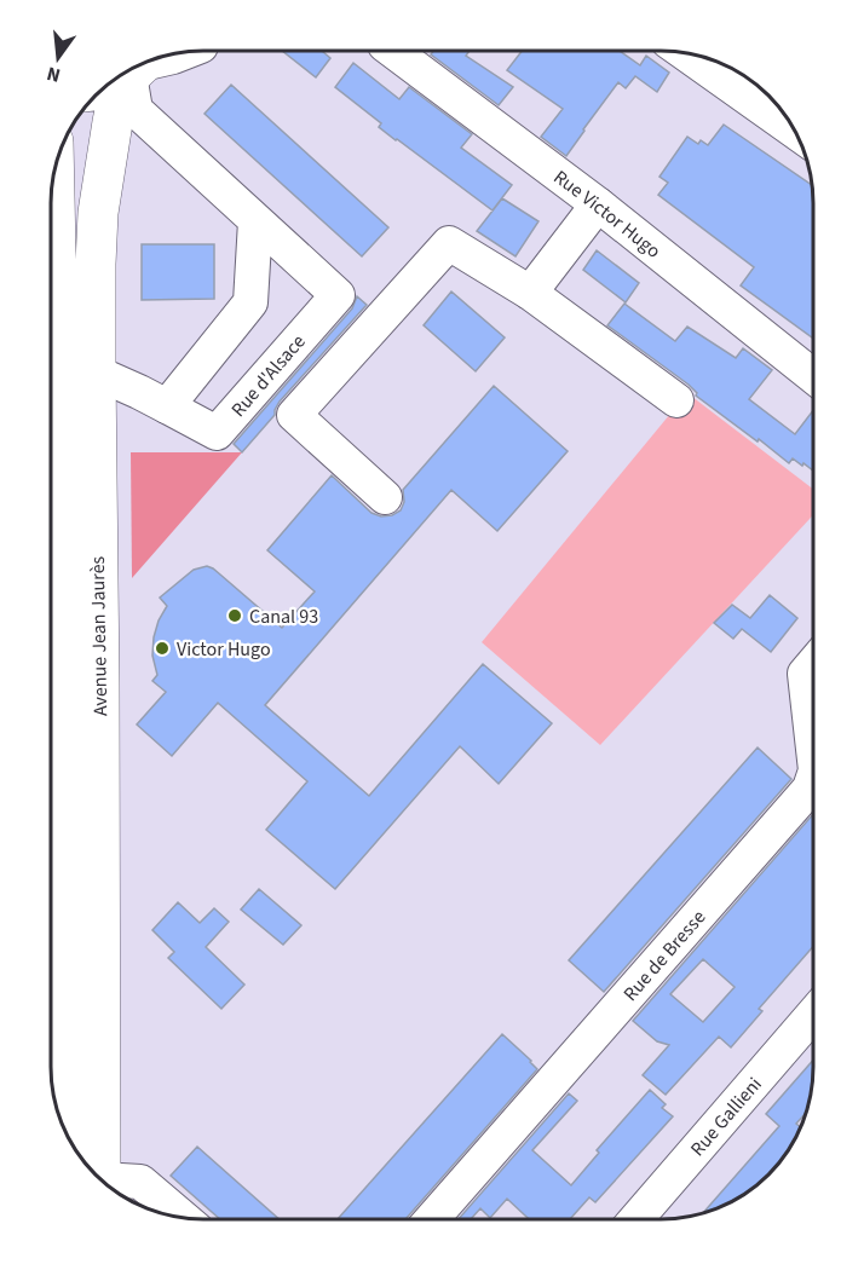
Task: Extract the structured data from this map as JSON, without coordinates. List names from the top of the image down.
{
  "streets": {
    "main road": ["Avenue Jean Jaurès"],
    "street": [
      "Rue Victor Hugo",
      "Rue d'Alsace",
      "Rue de Bresse",
      "Rue Gallieni"
    ]
  },
  "places": ["Canal 93", "Victor Hugo"],
  "north": "bottom"
}
